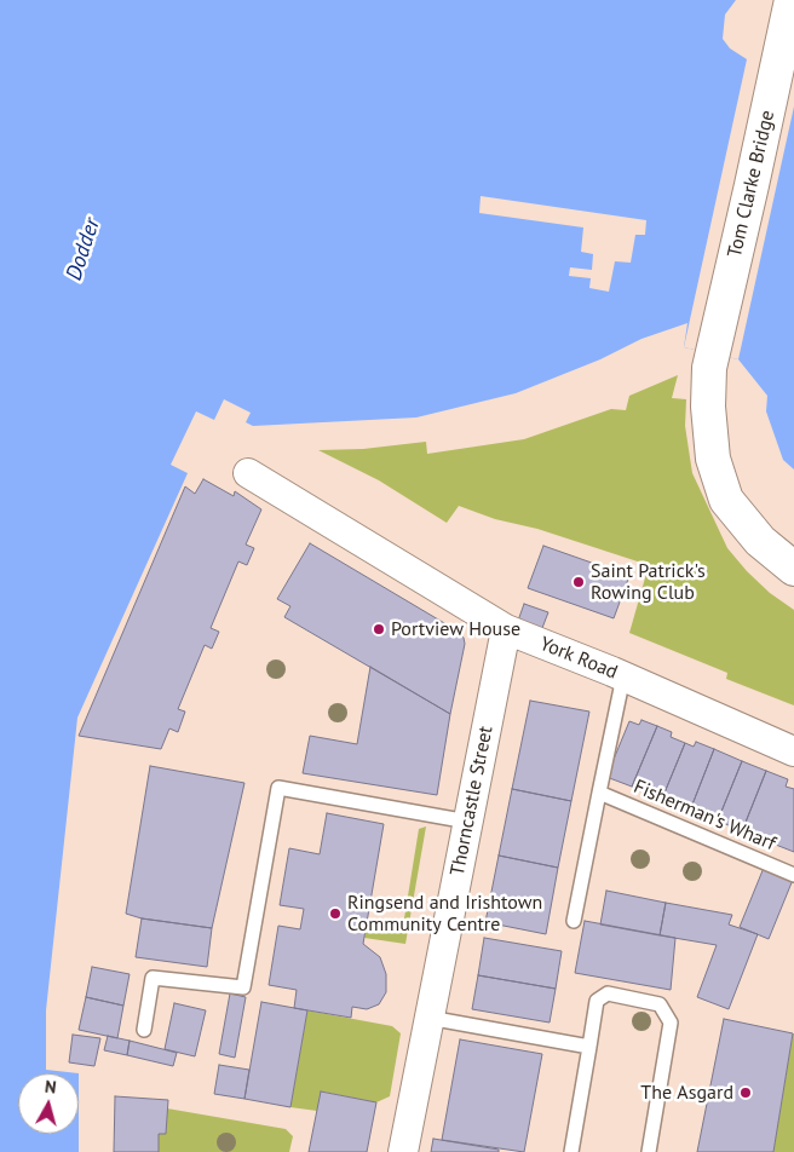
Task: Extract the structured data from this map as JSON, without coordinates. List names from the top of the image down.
{
  "streets": {
    "main road": ["Tom Clarke Bridge"],
    "street": ["York Road", "Thorncastle Street"],
    "lane": ["Fisherman's Wharf"]
  },
  "crossings": [
    ["York Road", "Thorncastle Street"]
  ],
  "water": ["Dodder"],
  "places": [
    "Saint Patrick's Rowing Club",
    "Portview House",
    "Ringsend and Irishtown Community Centre",
    "The Asgard"
  ],
  "north": "top"
}
